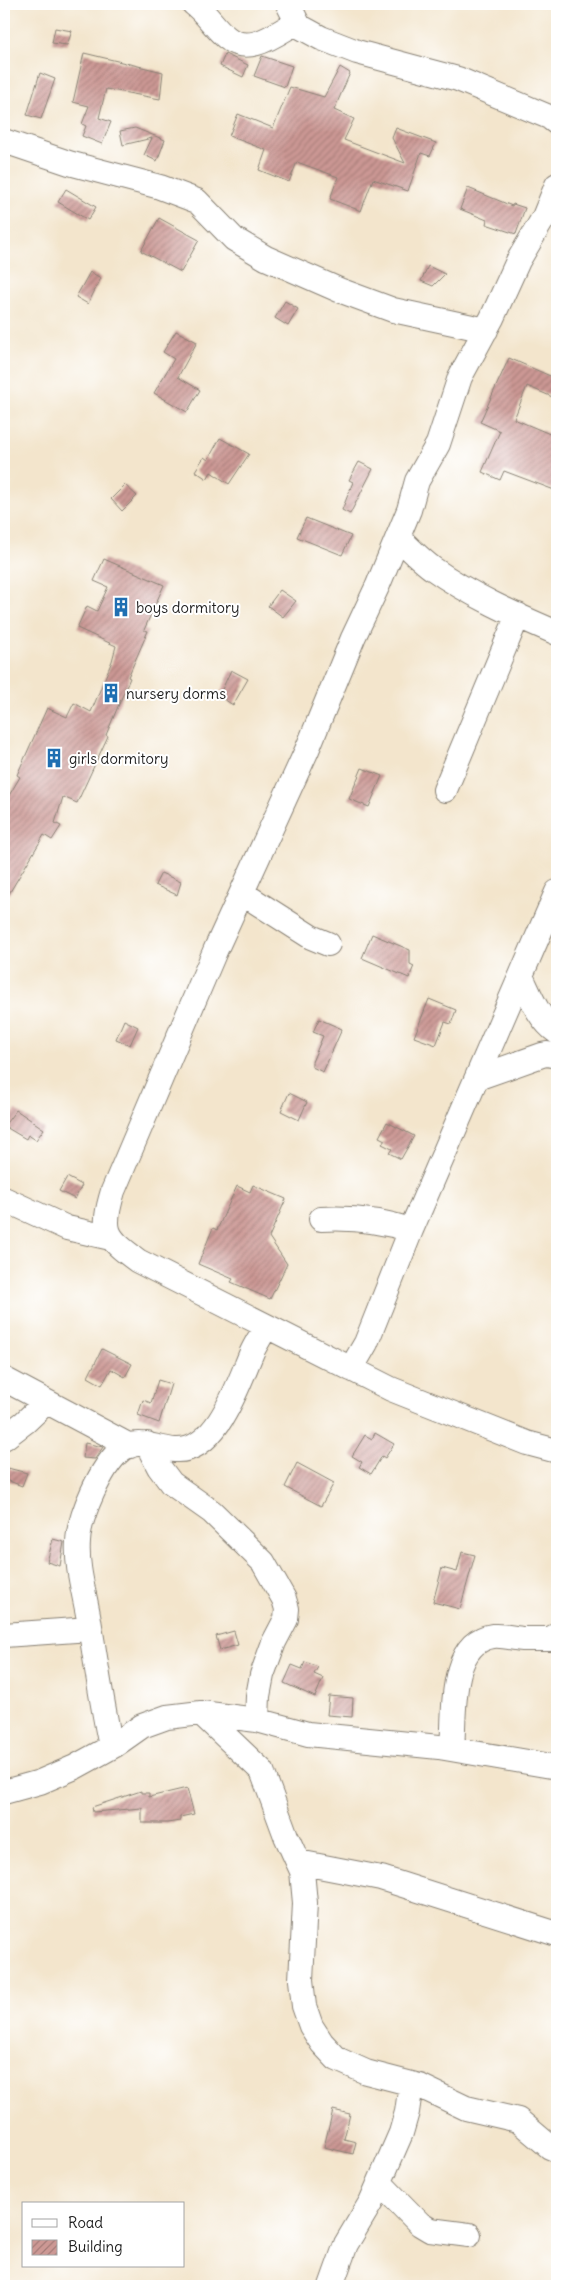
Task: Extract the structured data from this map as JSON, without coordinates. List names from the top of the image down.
{
  "places": {
    "building": ["boys dormitory", "nursery dorms", "girls dormitory"]
  },
  "legend": ["Road", "Building"]
}
